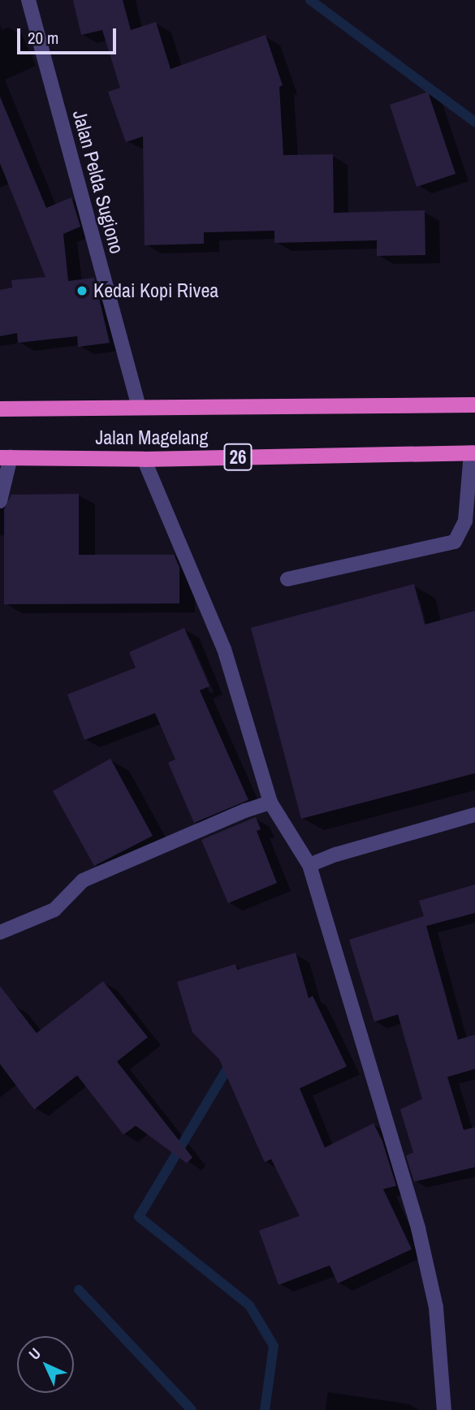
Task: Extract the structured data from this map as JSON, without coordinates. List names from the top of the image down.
{
  "streets": {
    "highway": ["Jalan Magelang", "26"],
    "street": ["Jalan Pelda Sugiono"]
  },
  "crossings": [
    ["Jalan Pelda Sugiono", "Jalan Magelang"]
  ],
  "places": ["Kedai Kopi Rivea"],
  "scale_bar": "20 m",
  "north": "top left"
}
